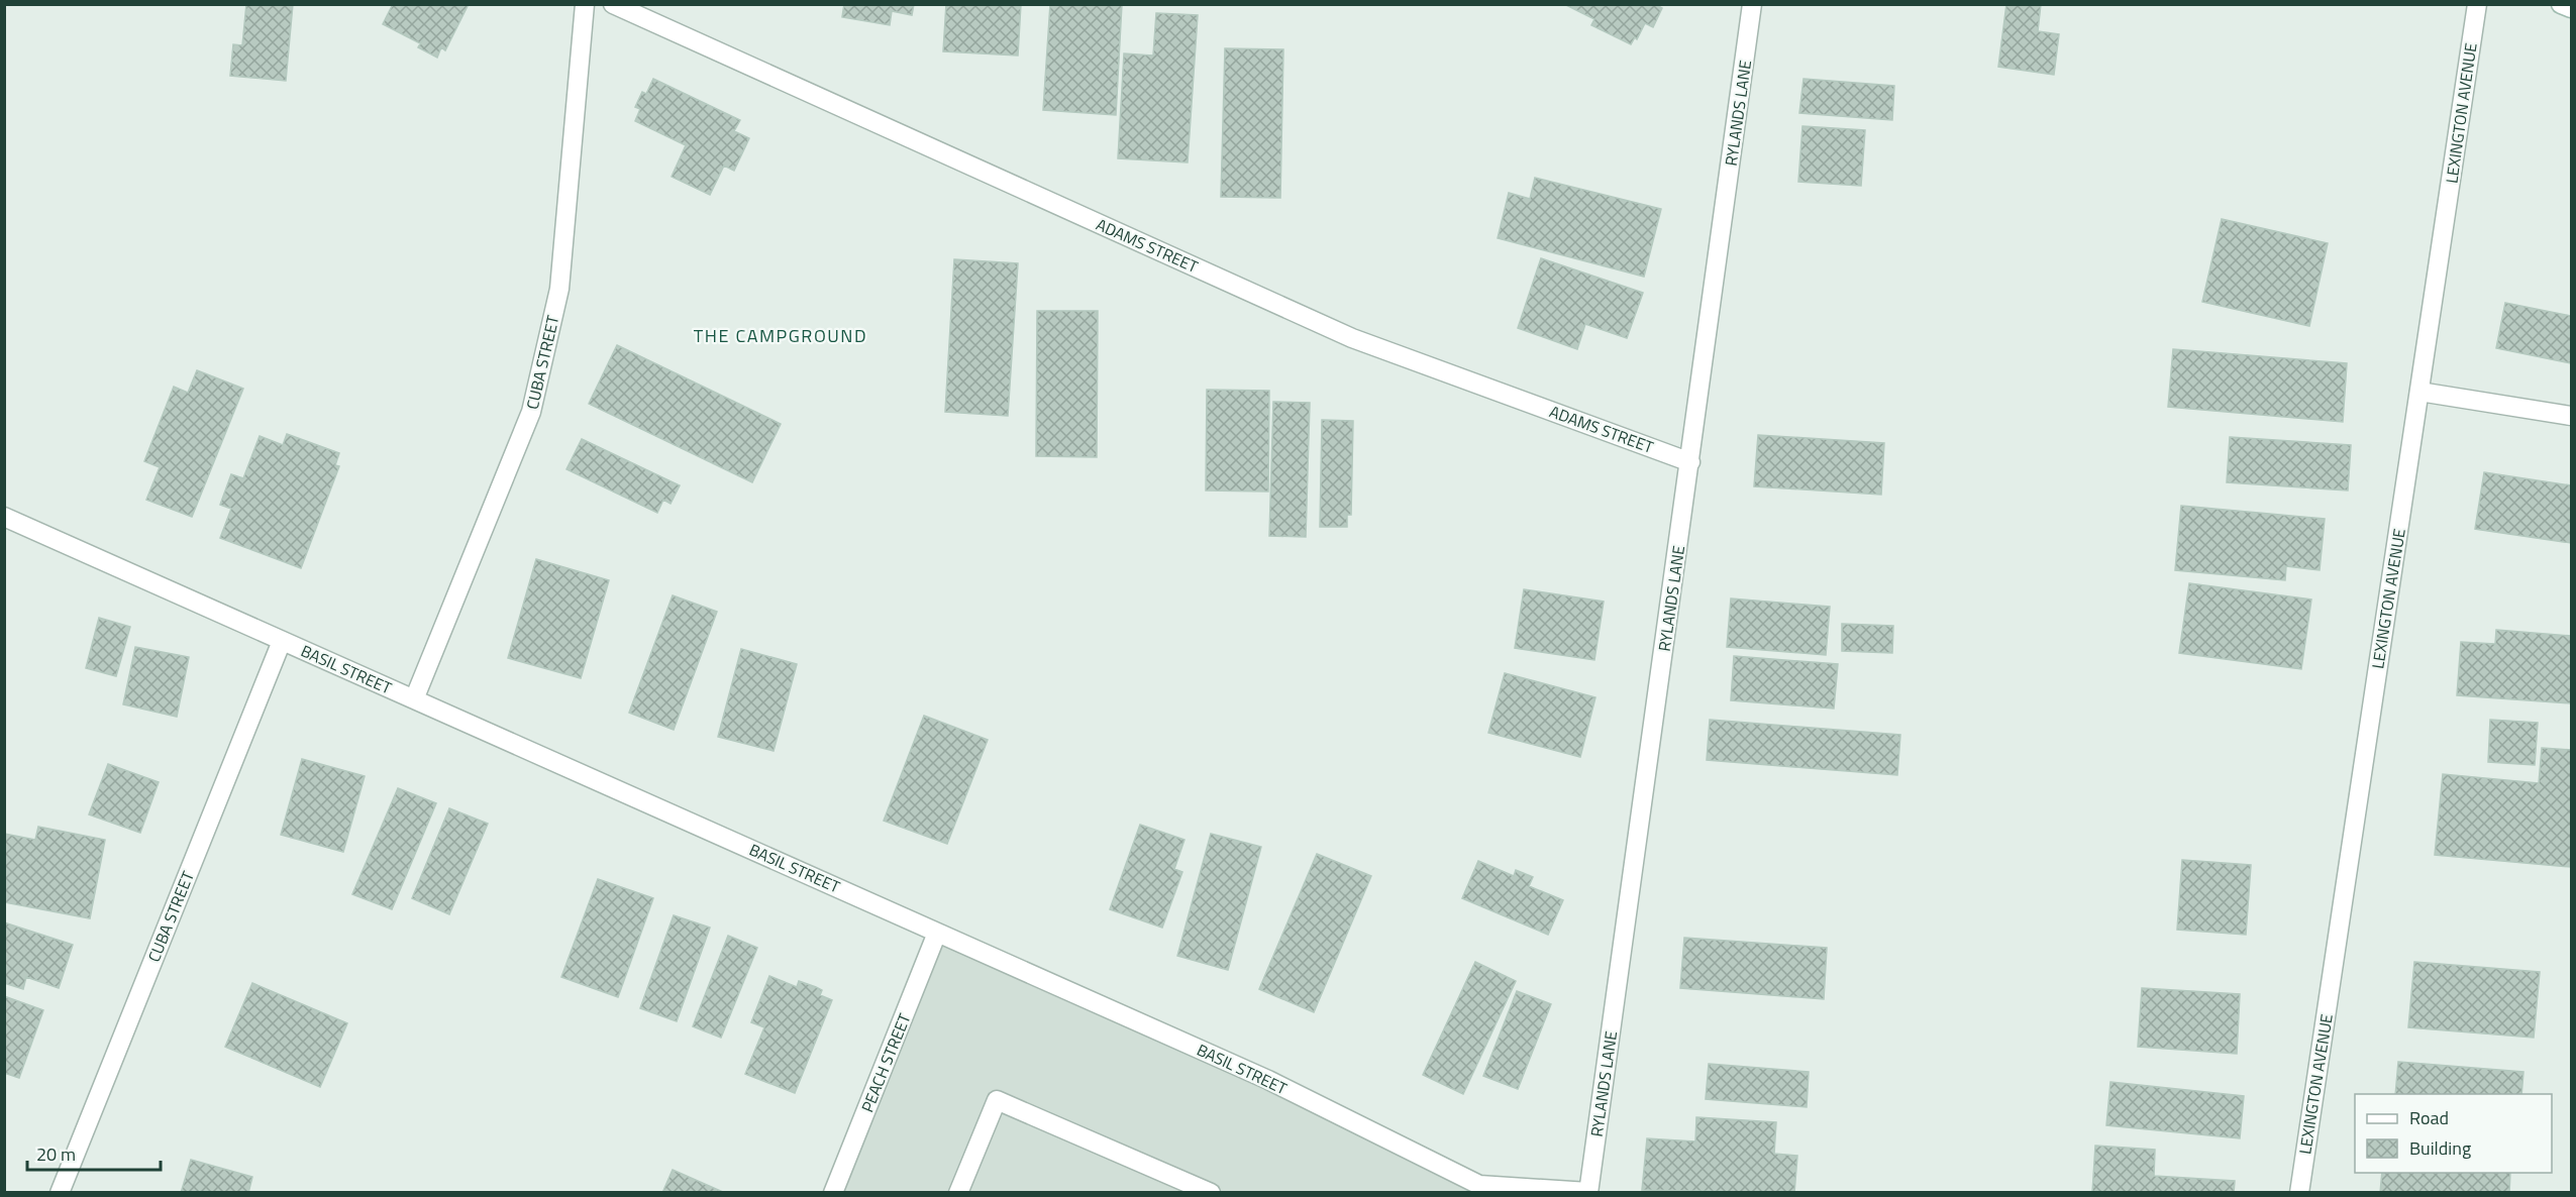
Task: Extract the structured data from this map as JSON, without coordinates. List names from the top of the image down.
{
  "streets": {
    "street": [
      "RYLANDS LANE",
      "LEXINGTON AVENUE",
      "ADAMS STREET",
      "CUBA STREET",
      "BASIL STREET",
      "PEACH STREET"
    ]
  },
  "crossings": [
    ["RYLANDS LANE", "ADAMS STREET"],
    ["RYLANDS LANE", "BASIL STREET"],
    ["CUBA STREET", "BASIL STREET"],
    ["BASIL STREET", "PEACH STREET"]
  ],
  "districts": ["THE CAMPGROUND"],
  "legend": ["Road", "Building"],
  "scale_bar": "20 m"
}
